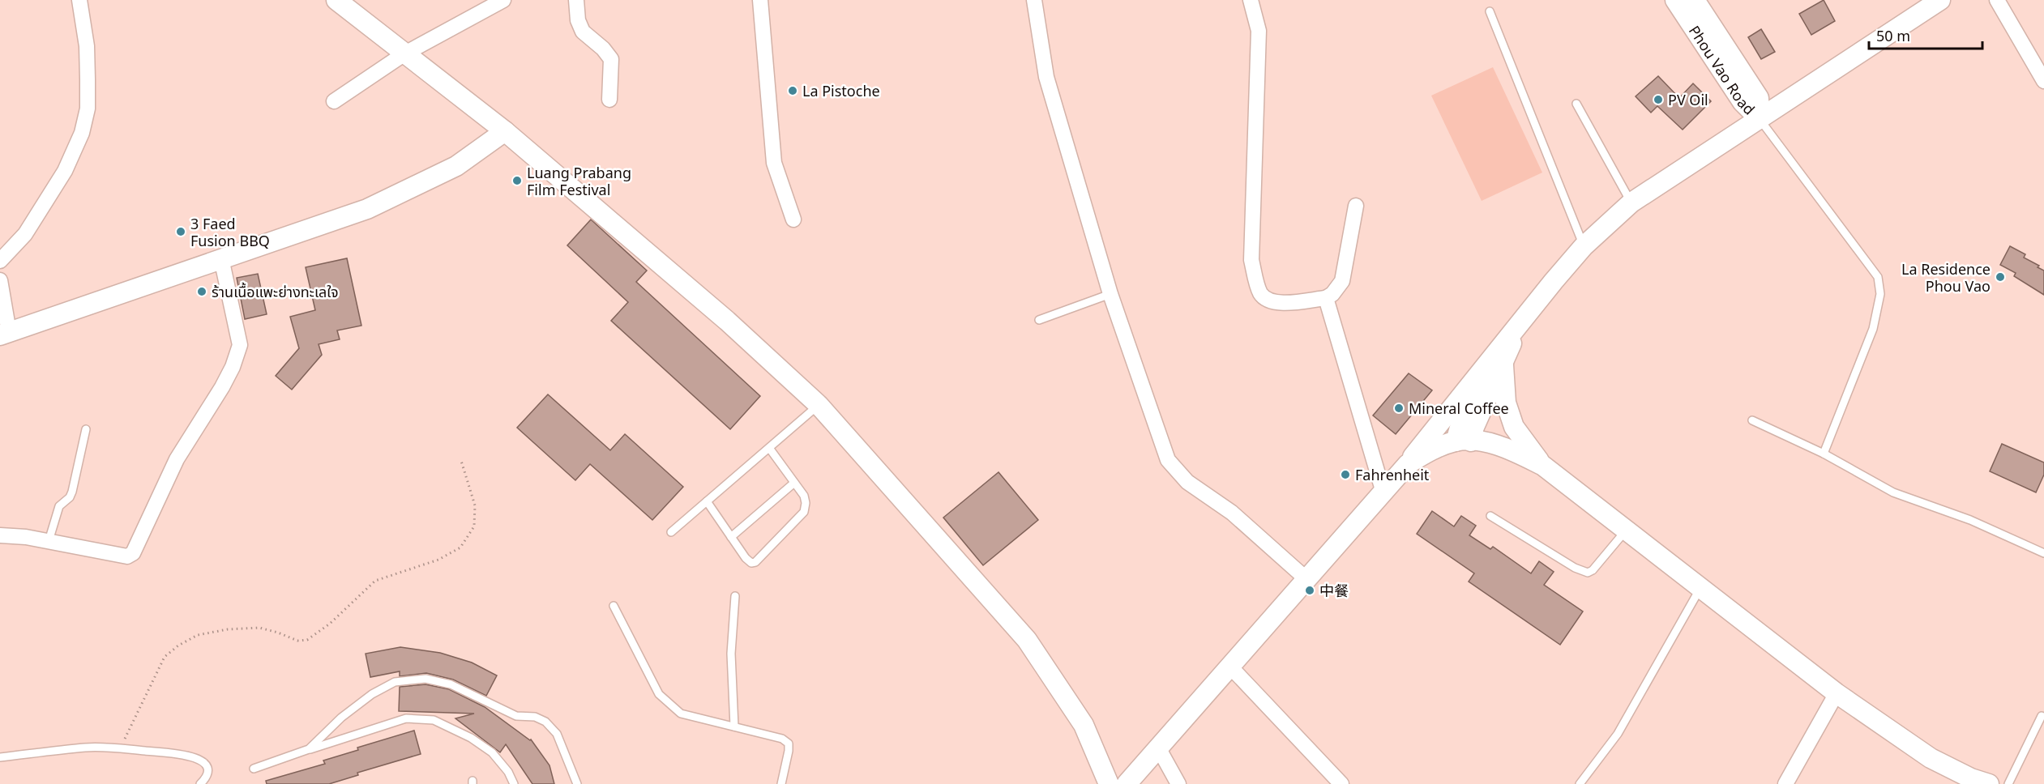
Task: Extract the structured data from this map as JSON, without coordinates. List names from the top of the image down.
{
  "streets": {
    "street": ["Phou Vao Road"]
  },
  "places": [
    "La Pistoche",
    "PV Oil",
    "Luang Prabang Film Festival",
    "3 Faed Fusion BBQ",
    "La Residence Phou Vao",
    "ร้านเนื้อแพะย่างทะเลใจ",
    "Mineral Coffee",
    "Fahrenheit",
    "中餐"
  ],
  "scale_bar": "50 m"
}
